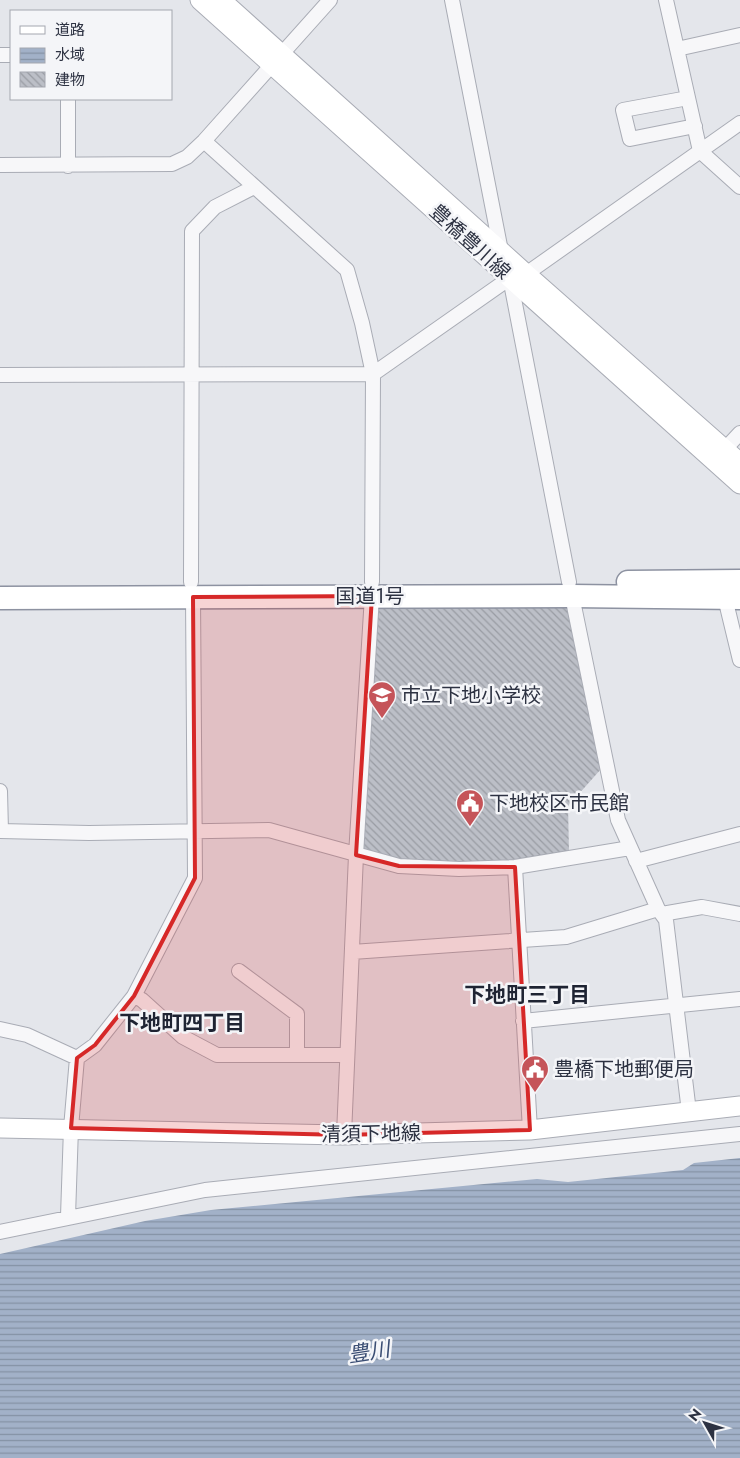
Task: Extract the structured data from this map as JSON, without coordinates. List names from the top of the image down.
{
  "streets": {
    "highway": ["国道1号"],
    "main road": ["豊橋豊川線", "清須下地線"]
  },
  "districts": ["下地町三丁目", "下地町四丁目"],
  "water": ["豊川"],
  "places": {
    "school or university": ["市立下地小学校"],
    "public building": ["下地校区市民館", "豊橋下地郵便局"]
  },
  "legend": ["道路", "水域", "建物"],
  "north": "top left"
}
